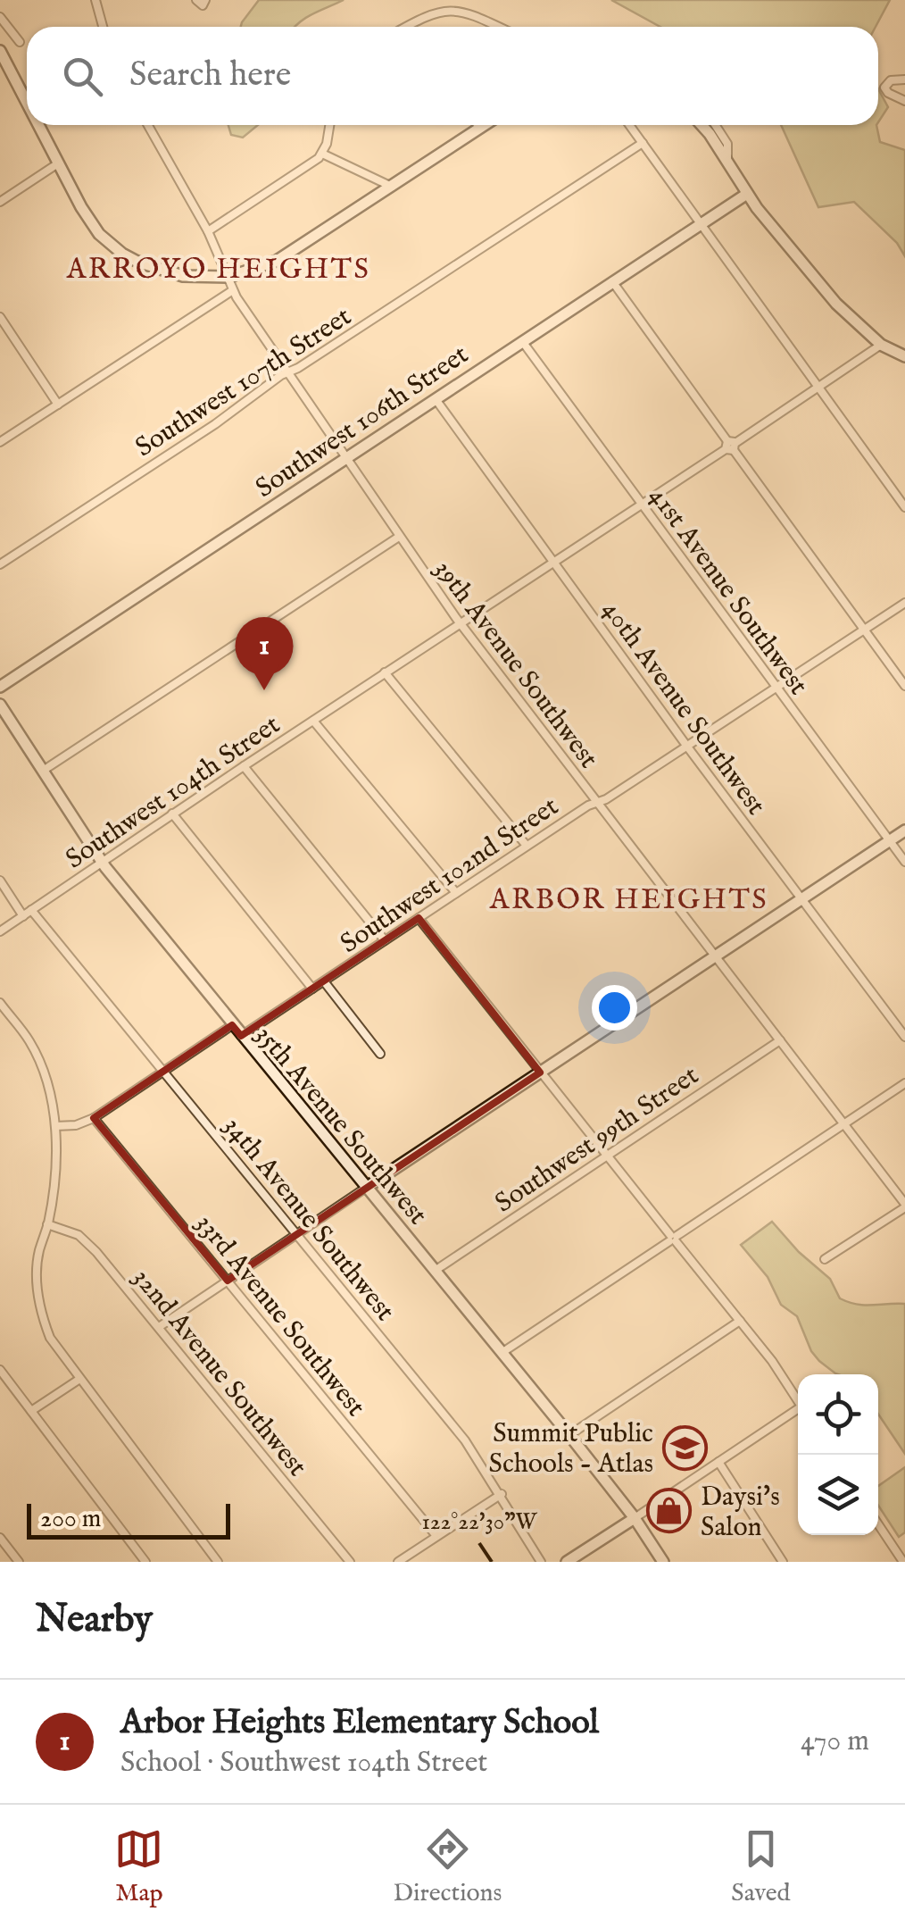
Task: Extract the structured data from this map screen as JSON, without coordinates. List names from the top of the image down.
{
  "streets": {
    "street": [
      "Southwest 107th Street",
      "Southwest 106th Street",
      "41st Avenue Southwest",
      "39th Avenue Southwest",
      "40th Avenue Southwest",
      "Southwest 104th Street",
      "Southwest 102nd Street",
      "35th Avenue Southwest",
      "Southwest 99th Street",
      "34th Avenue Southwest",
      "33rd Avenue Southwest",
      "32nd Avenue Southwest"
    ]
  },
  "crossings": [
    ["Southwest 107th Street", "39th Avenue Southwest"],
    ["Southwest 106th Street", "41st Avenue Southwest"],
    ["Southwest 106th Street", "39th Avenue Southwest"],
    ["Southwest 106th Street", "40th Avenue Southwest"],
    ["41st Avenue Southwest", "Southwest 104th Street"],
    ["41st Avenue Southwest", "Southwest 102nd Street"],
    ["39th Avenue Southwest", "Southwest 104th Street"],
    ["39th Avenue Southwest", "Southwest 102nd Street"],
    ["39th Avenue Southwest", "Southwest 99th Street"],
    ["40th Avenue Southwest", "Southwest 104th Street"],
    ["40th Avenue Southwest", "Southwest 102nd Street"],
    ["Southwest 104th Street", "35th Avenue Southwest"],
    ["Southwest 104th Street", "34th Avenue Southwest"],
    ["Southwest 102nd Street", "35th Avenue Southwest"],
    ["35th Avenue Southwest", "Southwest 99th Street"]
  ],
  "districts": ["ARROYO HEIGHTS", "ARBOR HEIGHTS"],
  "places": {
    "school or university": ["Summit Public Schools - Atlas"],
    "shop": ["Daysi's Salon"]
  },
  "scale_bar": "200 m",
  "page": {
    "search": "Search here",
    "pins": "1",
    "scale": "200 m",
    "heading": "Nearby",
    "list": [
      {
        "mark": "1",
        "name": "Arbor Heights Elementary School",
        "note": "School · Southwest 104th Street",
        "value": "470 m"
      }
    ],
    "nav": ["Map", "Directions", "Saved"]
  },
  "coordinates": ["122°22'30\"W"]
}
